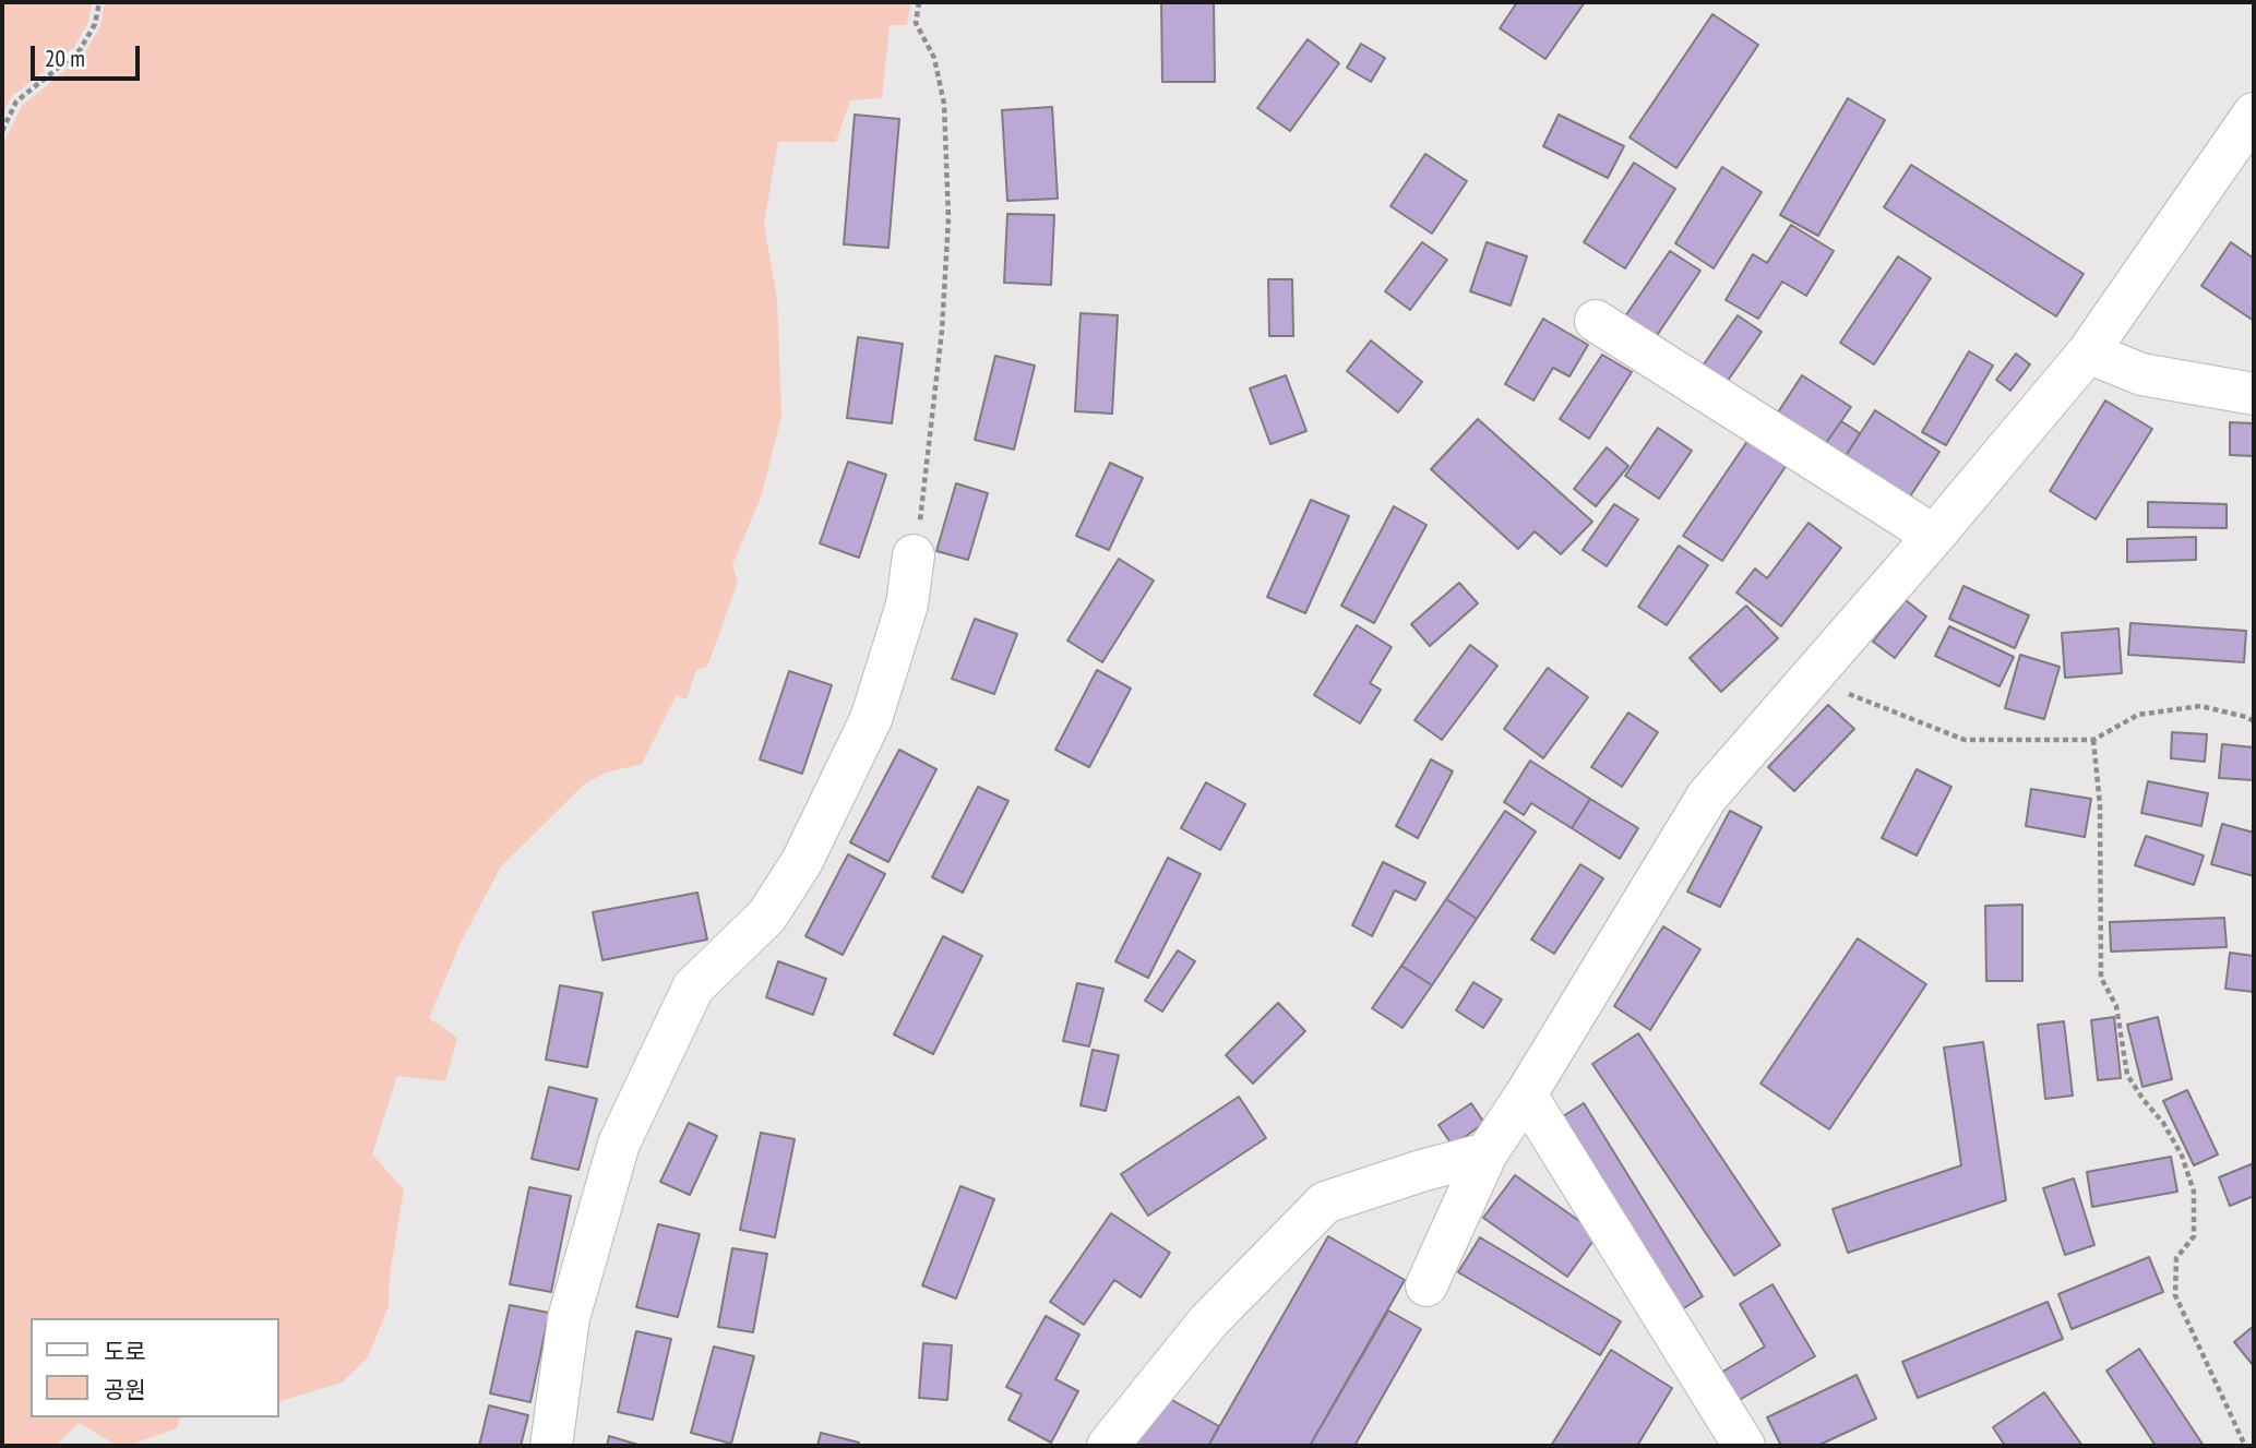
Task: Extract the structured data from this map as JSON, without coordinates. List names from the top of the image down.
{
  "legend": ["도로", "공원"],
  "scale_bar": "20 m"
}
